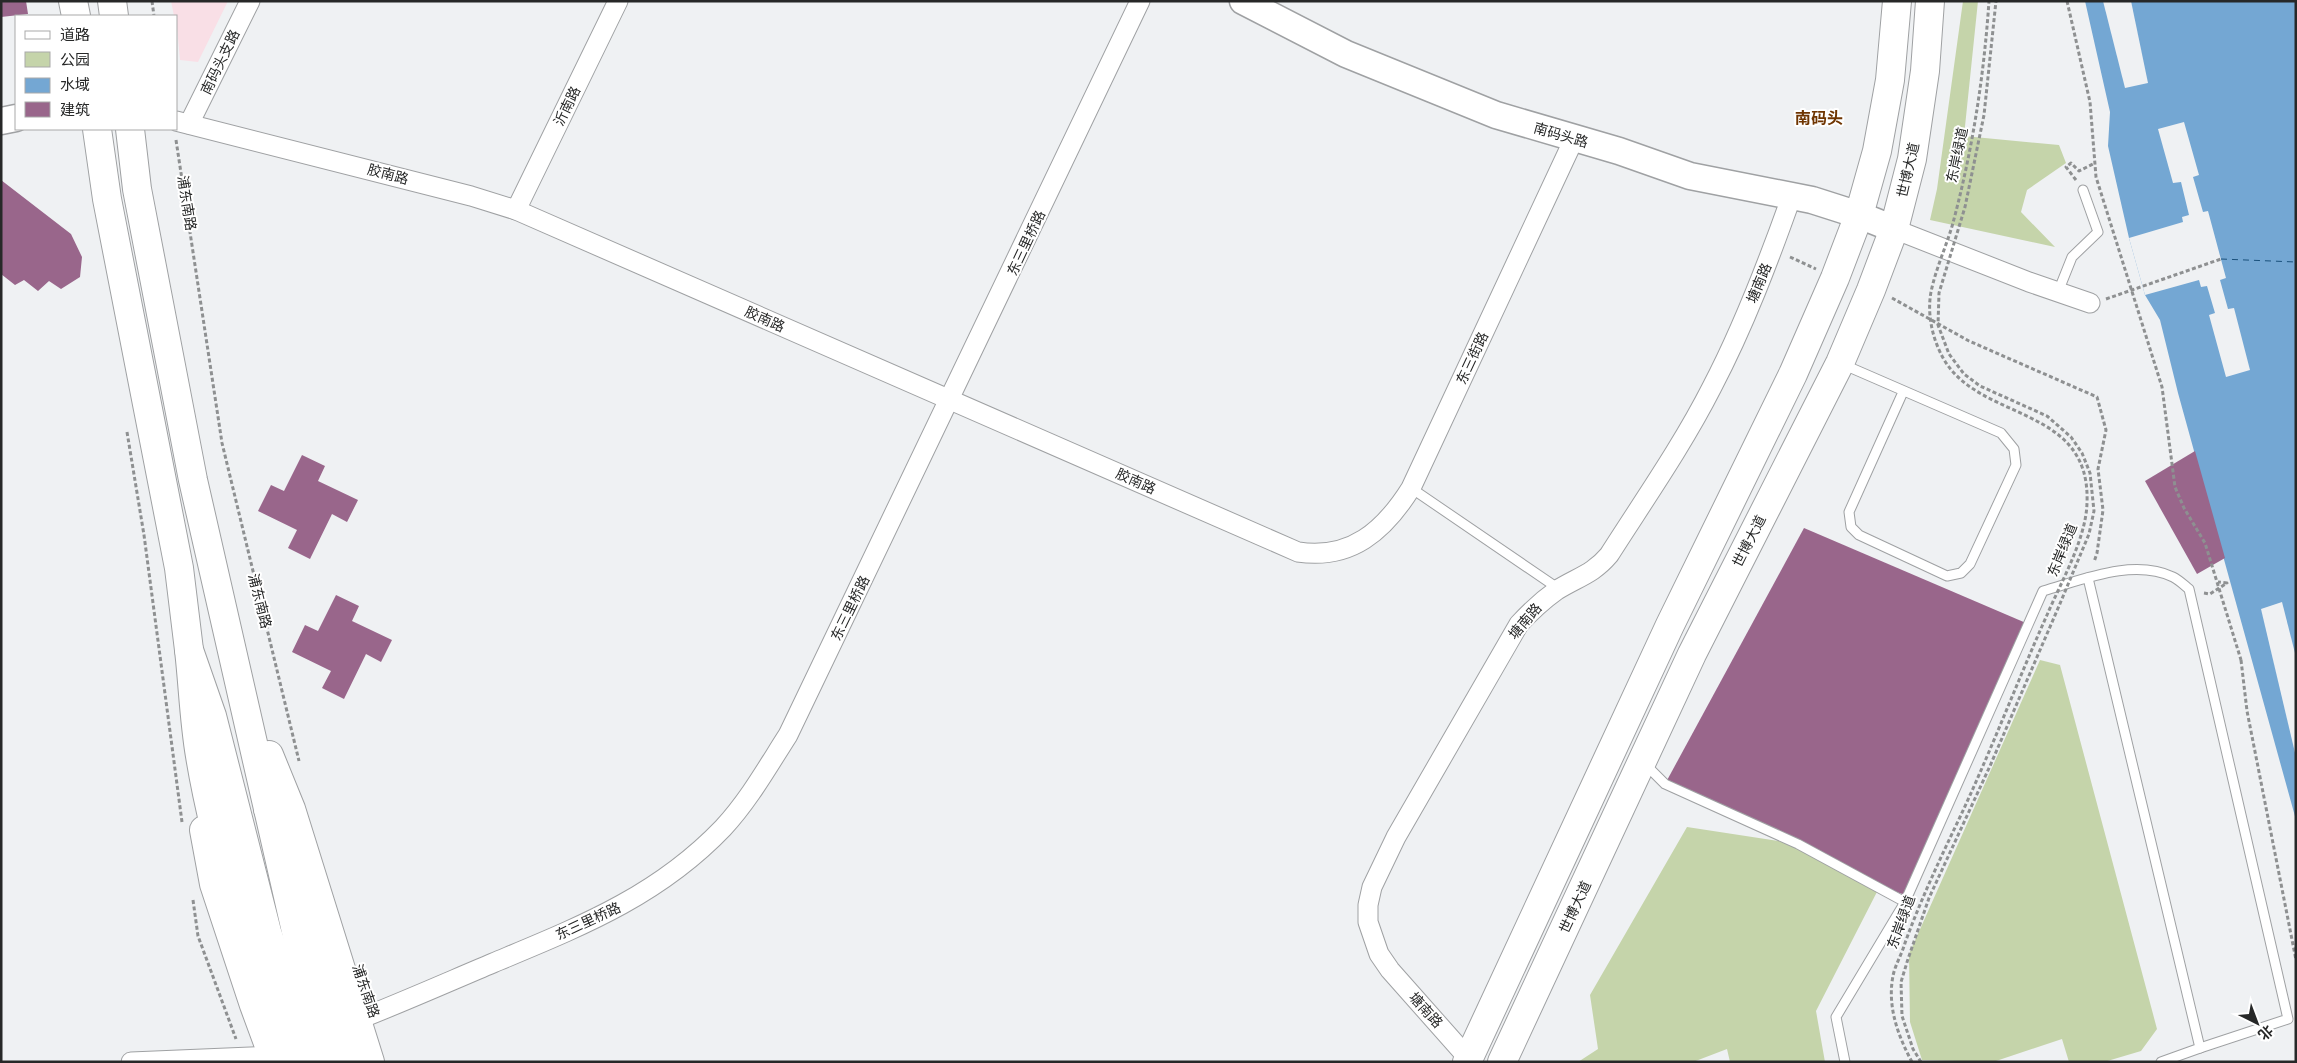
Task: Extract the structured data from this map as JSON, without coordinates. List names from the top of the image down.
{
  "streets": {
    "main road": ["世博大道", "浦东南路"],
    "street": [
      "南码头支路",
      "沂南路",
      "南码头路",
      "胶南路",
      "东三里桥路",
      "塘南路",
      "东三街路"
    ],
    "path": ["东岸绿道"]
  },
  "crossings": [
    ["南码头支路", "胶南路"],
    ["南码头支路", "浦东南路"],
    ["沂南路", "胶南路"],
    ["南码头路", "世博大道"],
    ["南码头路", "塘南路"],
    ["南码头路", "东三街路"],
    ["胶南路", "浦东南路"],
    ["胶南路", "东三里桥路"],
    ["胶南路", "东三街路"],
    ["浦东南路", "东三里桥路"]
  ],
  "districts": ["南码头"],
  "legend": [
    "道路",
    "公园",
    "水域",
    "建筑"
  ],
  "north": "bottom right"
}
